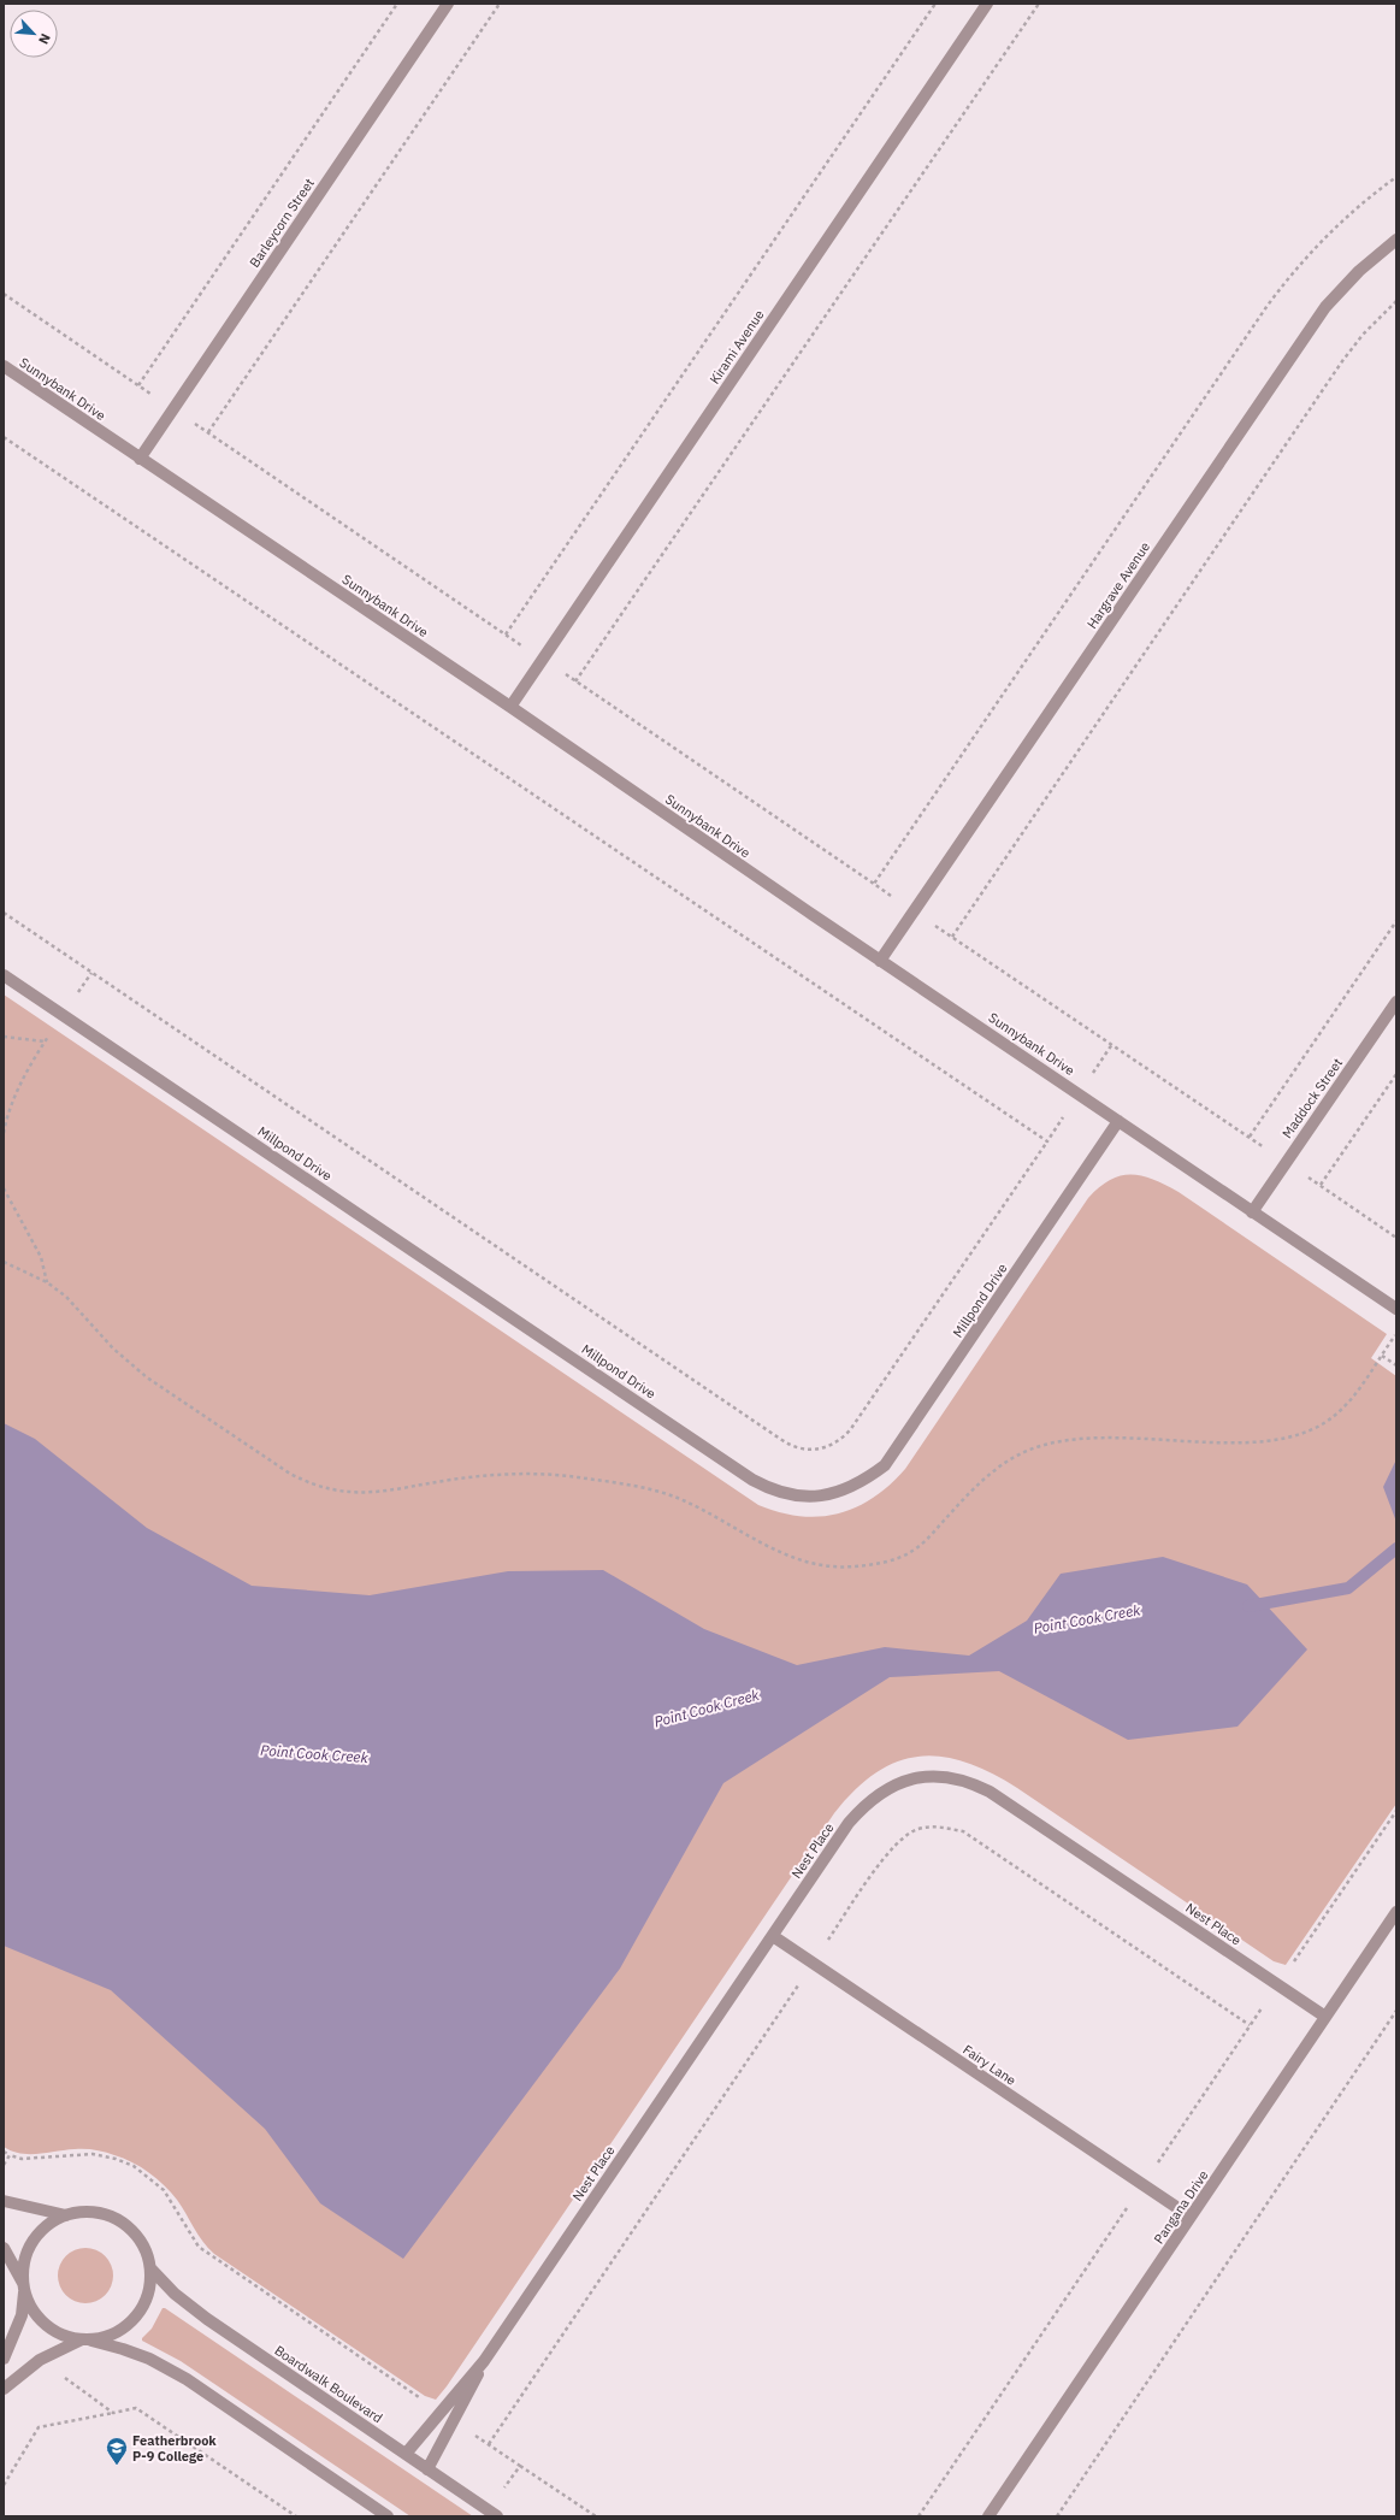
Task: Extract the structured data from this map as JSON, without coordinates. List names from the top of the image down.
{
  "streets": {
    "street": [
      "Barleycorn Street",
      "Kirami Avenue",
      "Sunnybank Drive",
      "Hargrave Avenue",
      "Maddock Street",
      "Millpond Drive",
      "Nest Place",
      "Fairy Lane",
      "Pangana Drive",
      "Boardwalk Boulevard"
    ]
  },
  "crossings": [
    ["Barleycorn Street", "Sunnybank Drive"],
    ["Kirami Avenue", "Sunnybank Drive"],
    ["Sunnybank Drive", "Hargrave Avenue"],
    ["Sunnybank Drive", "Maddock Street"],
    ["Sunnybank Drive", "Millpond Drive"],
    ["Nest Place", "Fairy Lane"],
    ["Nest Place", "Pangana Drive"],
    ["Nest Place", "Boardwalk Boulevard"],
    ["Fairy Lane", "Pangana Drive"]
  ],
  "water": ["Point Cook Creek"],
  "places": {
    "school or university": ["Featherbrook P-9 College"]
  },
  "north": "bottom right"
}
